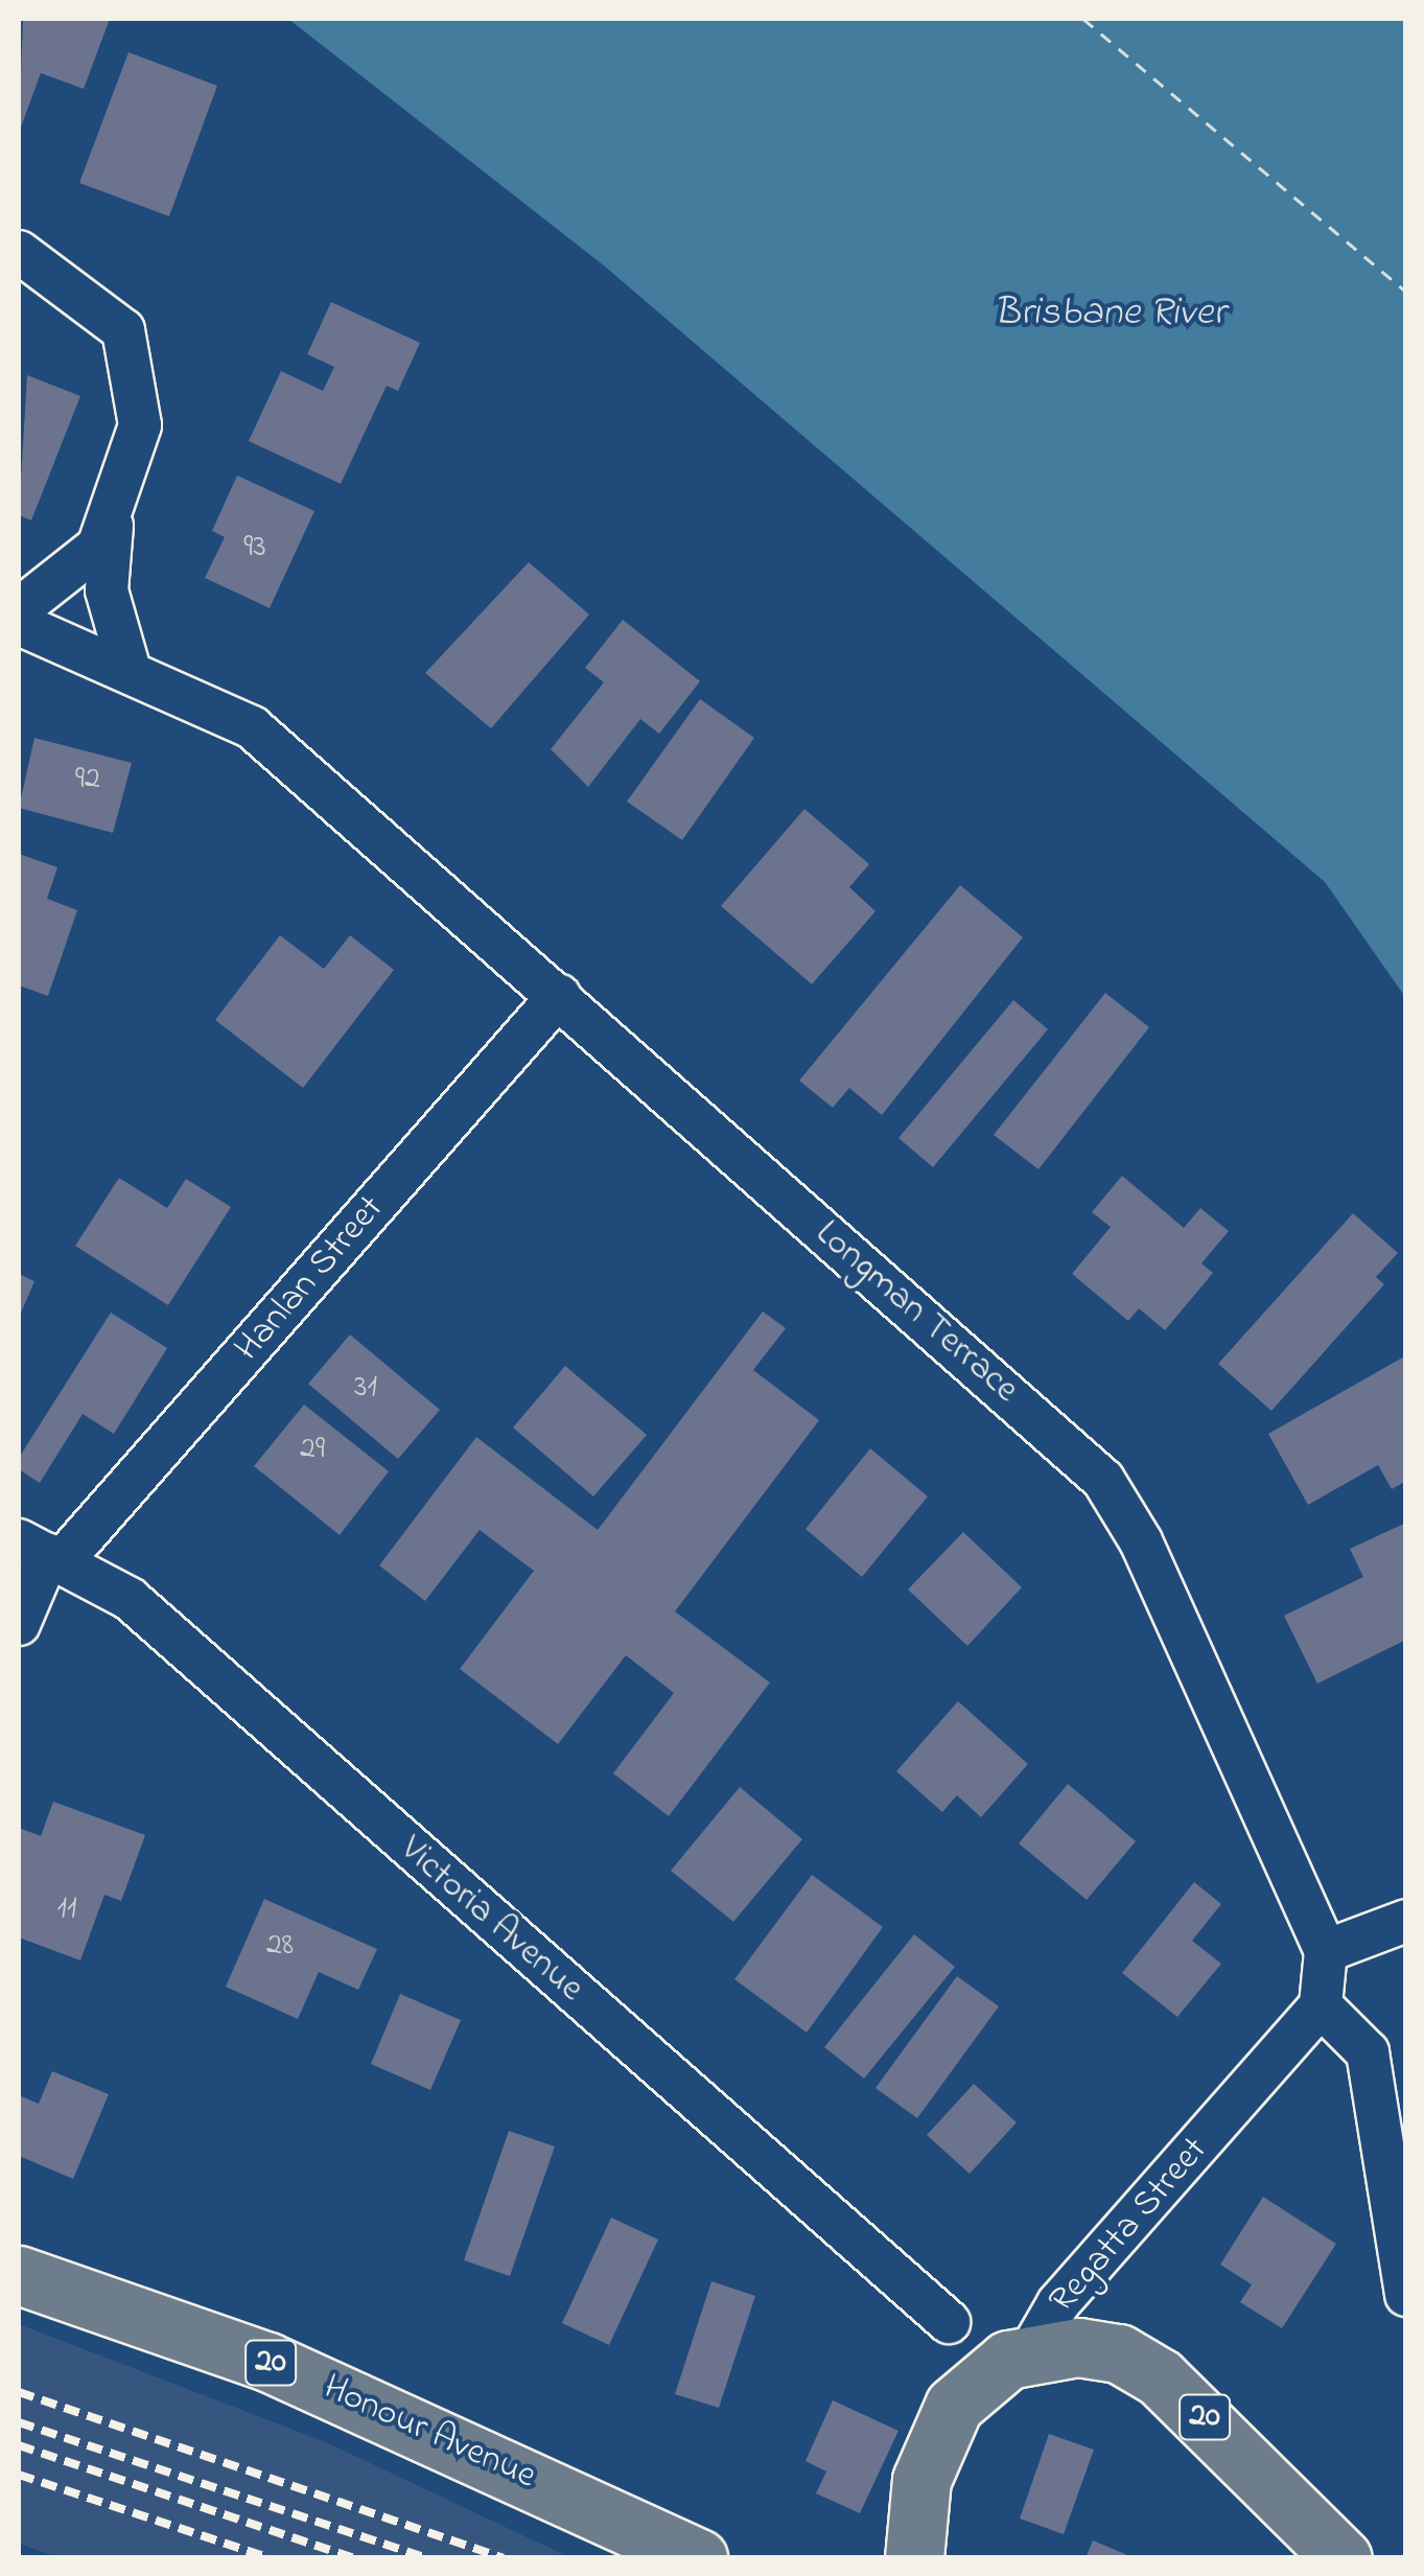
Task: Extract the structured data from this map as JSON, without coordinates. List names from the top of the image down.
{
  "streets": {
    "main road": ["Regatta Street", "20", "Honour Avenue"],
    "street": ["Hanlan Street", "Longman Terrace", "Victoria Avenue"]
  },
  "crossings": [
    ["Hanlan Street", "Longman Terrace"],
    ["Hanlan Street", "Victoria Avenue"],
    ["Longman Terrace", "Regatta Street"],
    ["Regatta Street", "20"]
  ],
  "water": ["Brisbane River"],
  "house_numbers": [
    "93",
    "92",
    "31",
    "29",
    "11",
    "28"
  ]
}
